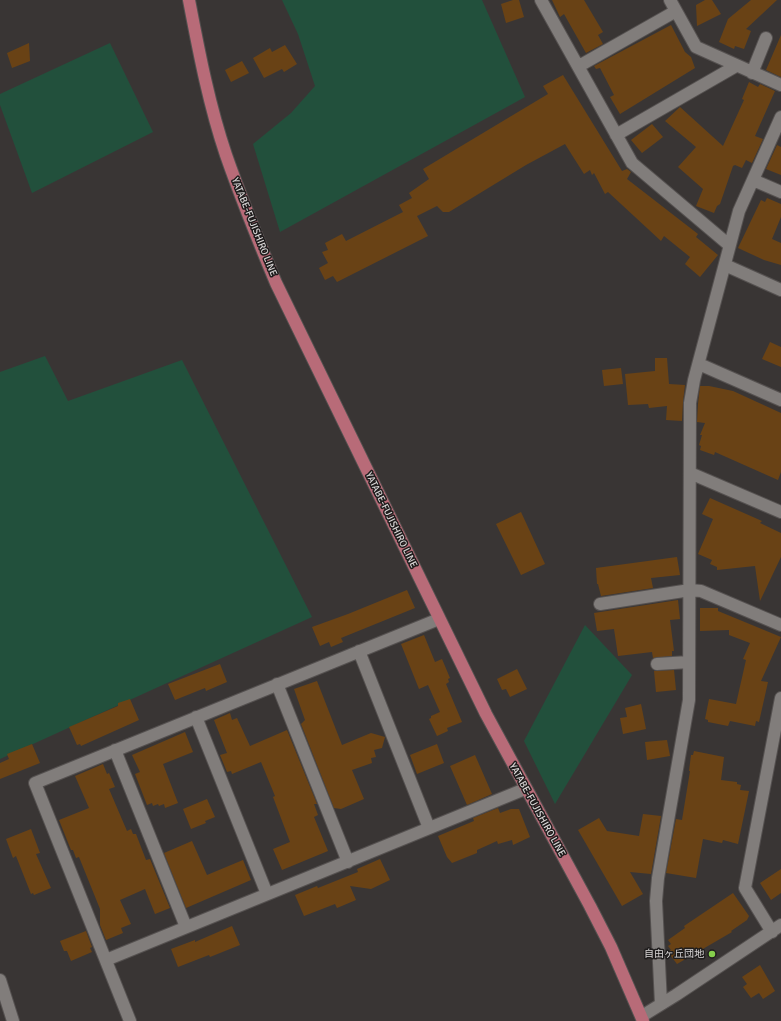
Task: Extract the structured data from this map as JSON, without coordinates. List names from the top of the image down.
{
  "streets": {
    "main road": ["YATABE-FUJISHIRO LINE"]
  },
  "places": ["自由ヶ丘団地"]
}
